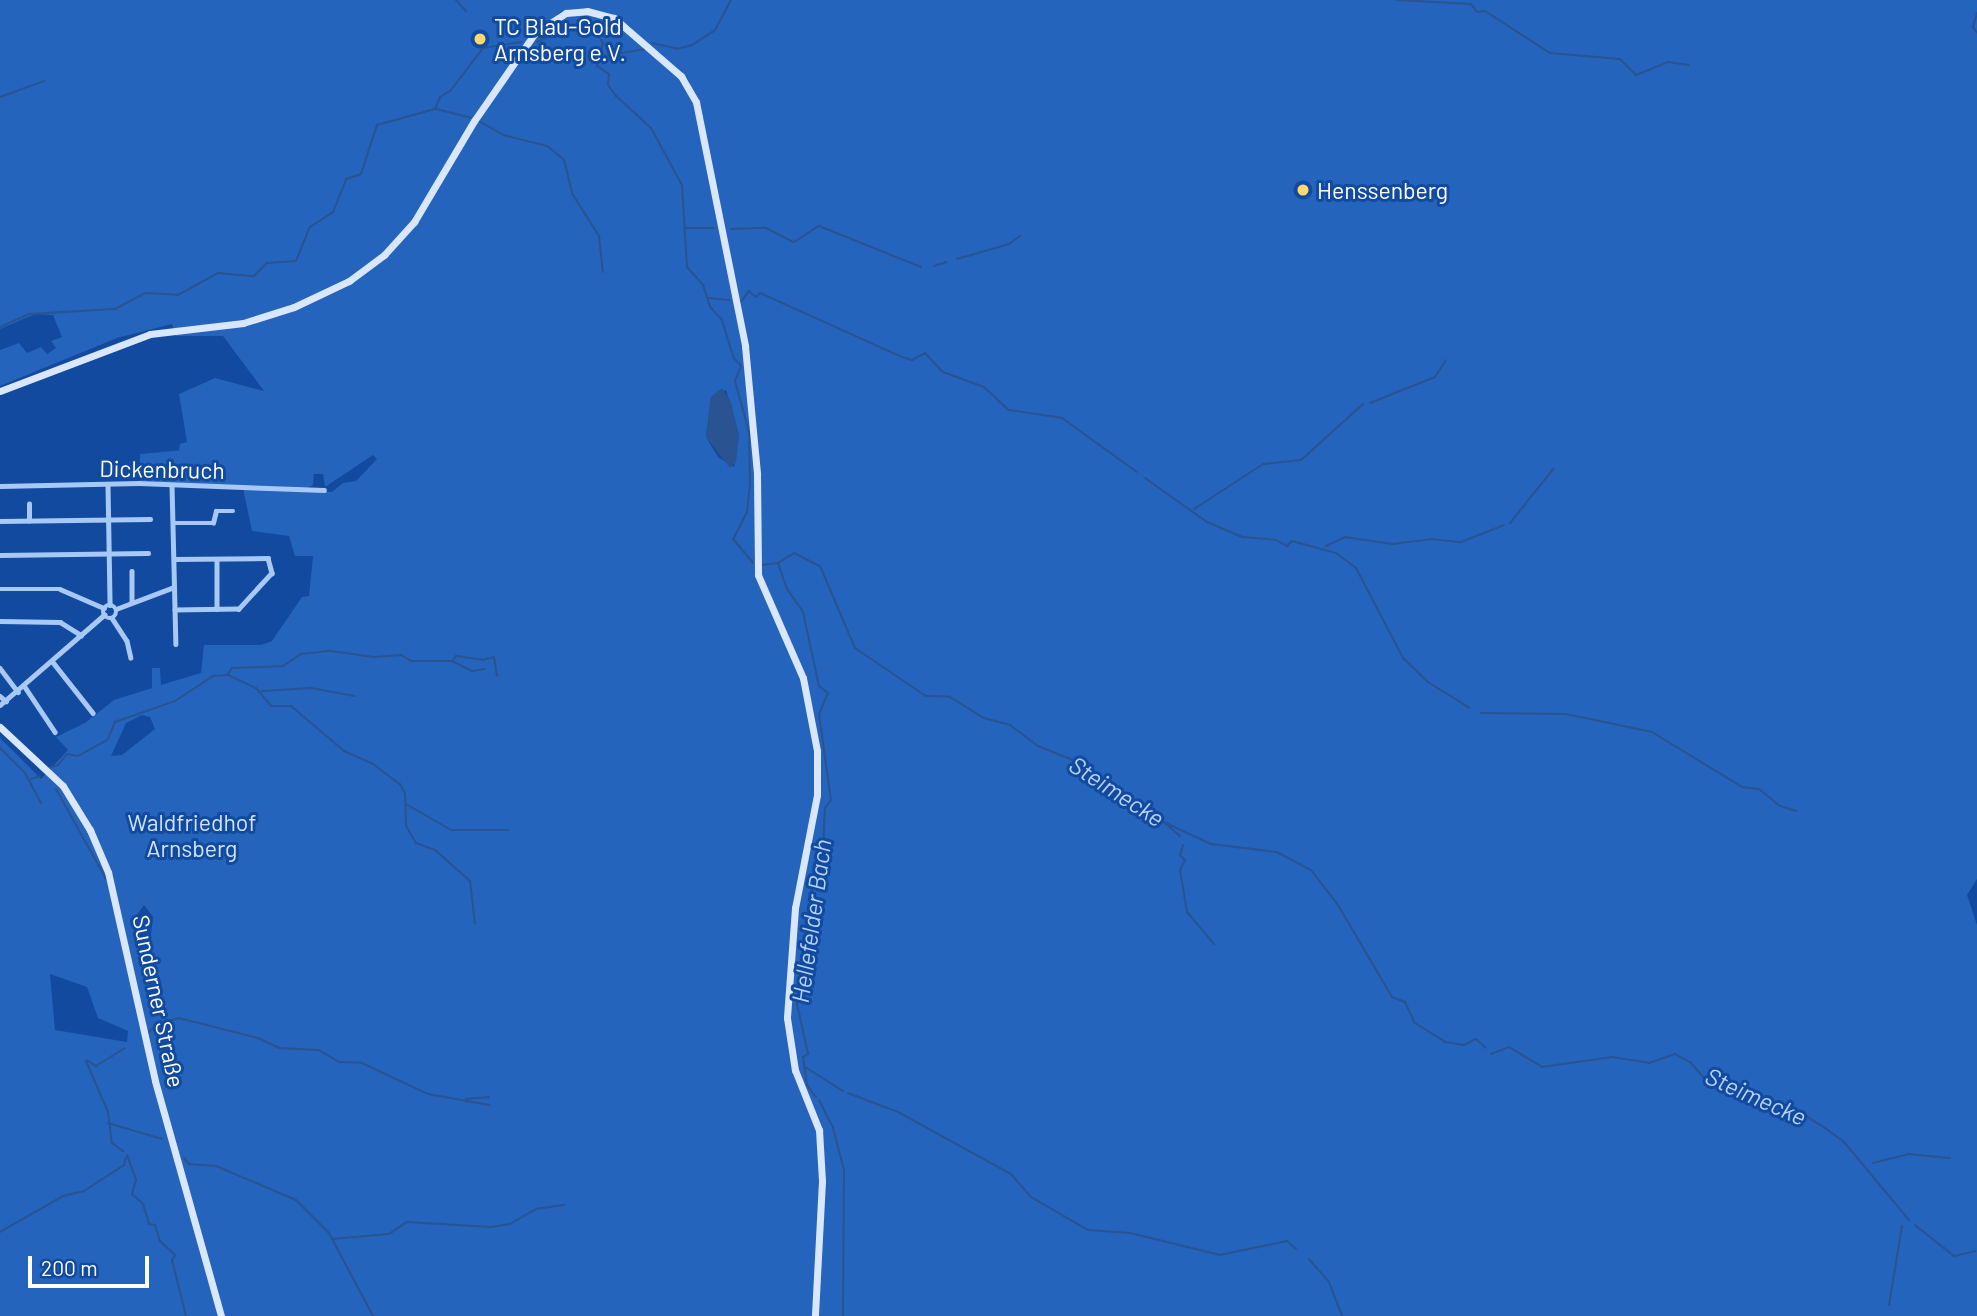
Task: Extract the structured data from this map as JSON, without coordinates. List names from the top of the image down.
{
  "streets": {
    "main road": ["Sunderner Straße"],
    "street": ["Dickenbruch"]
  },
  "water": ["Steimecke", "Hellefelder Bach"],
  "parks": ["Waldfriedhof Arnsberg"],
  "places": ["TC Blau-Gold Arnsberg e.V.", "Henssenberg"],
  "scale_bar": "200 m"
}
